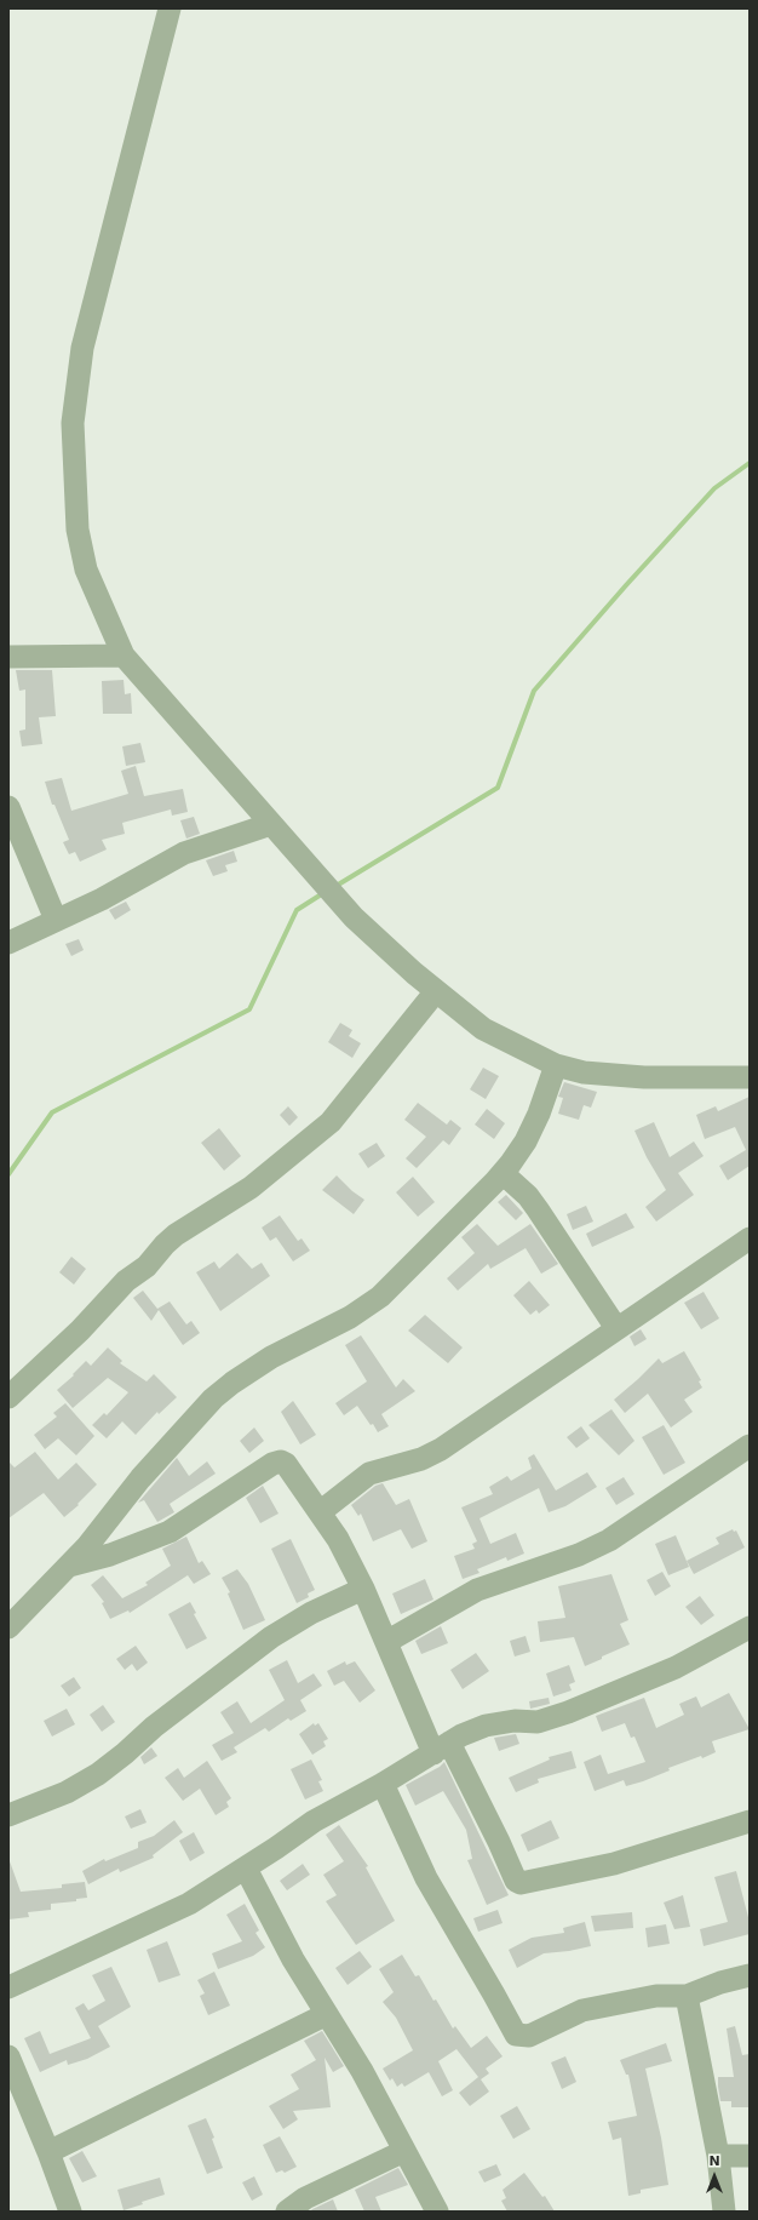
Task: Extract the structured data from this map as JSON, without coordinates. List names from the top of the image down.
{
  "north": "top"
}
